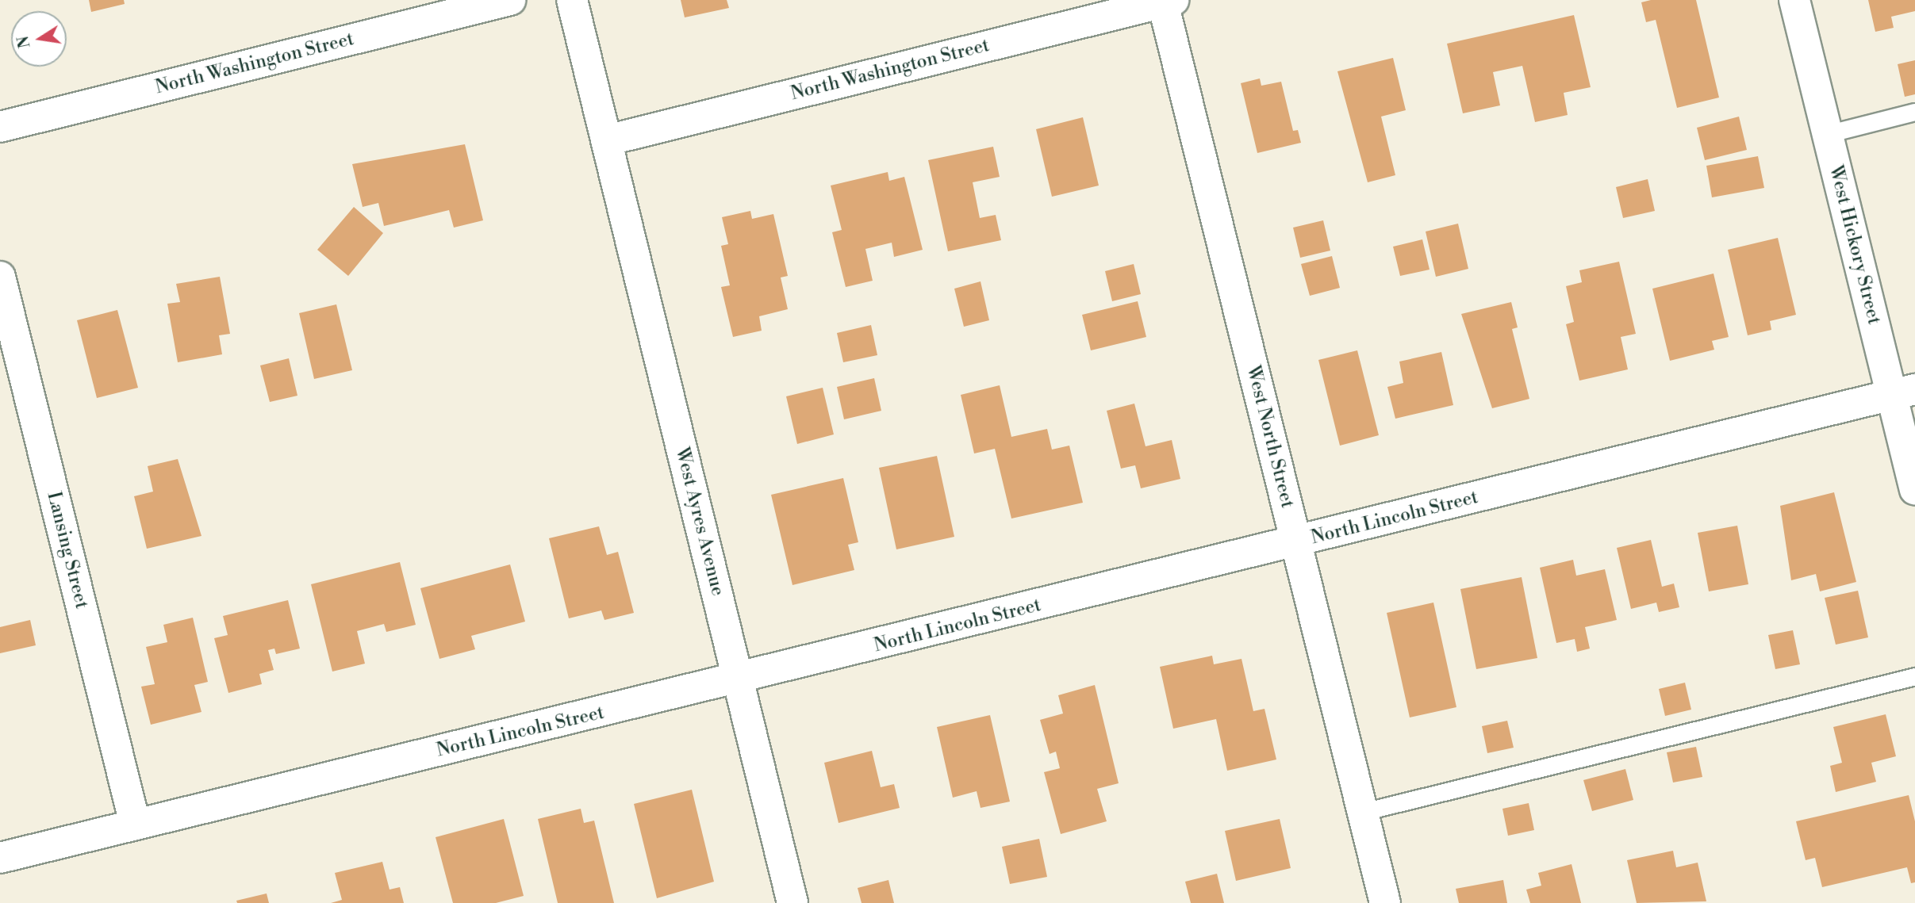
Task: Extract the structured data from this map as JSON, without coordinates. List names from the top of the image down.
{
  "streets": {
    "street": [
      "North Washington Street",
      "West Hickory Street",
      "West North Street",
      "North Lincoln Street",
      "West Ayres Avenue",
      "Lansing Street"
    ]
  },
  "crossings": [
    ["North Washington Street", "West North Street"],
    ["North Washington Street", "West Ayres Avenue"],
    ["West Hickory Street", "North Lincoln Street"],
    ["West North Street", "North Lincoln Street"],
    ["North Lincoln Street", "West Ayres Avenue"],
    ["North Lincoln Street", "Lansing Street"]
  ],
  "north": "left"
}
